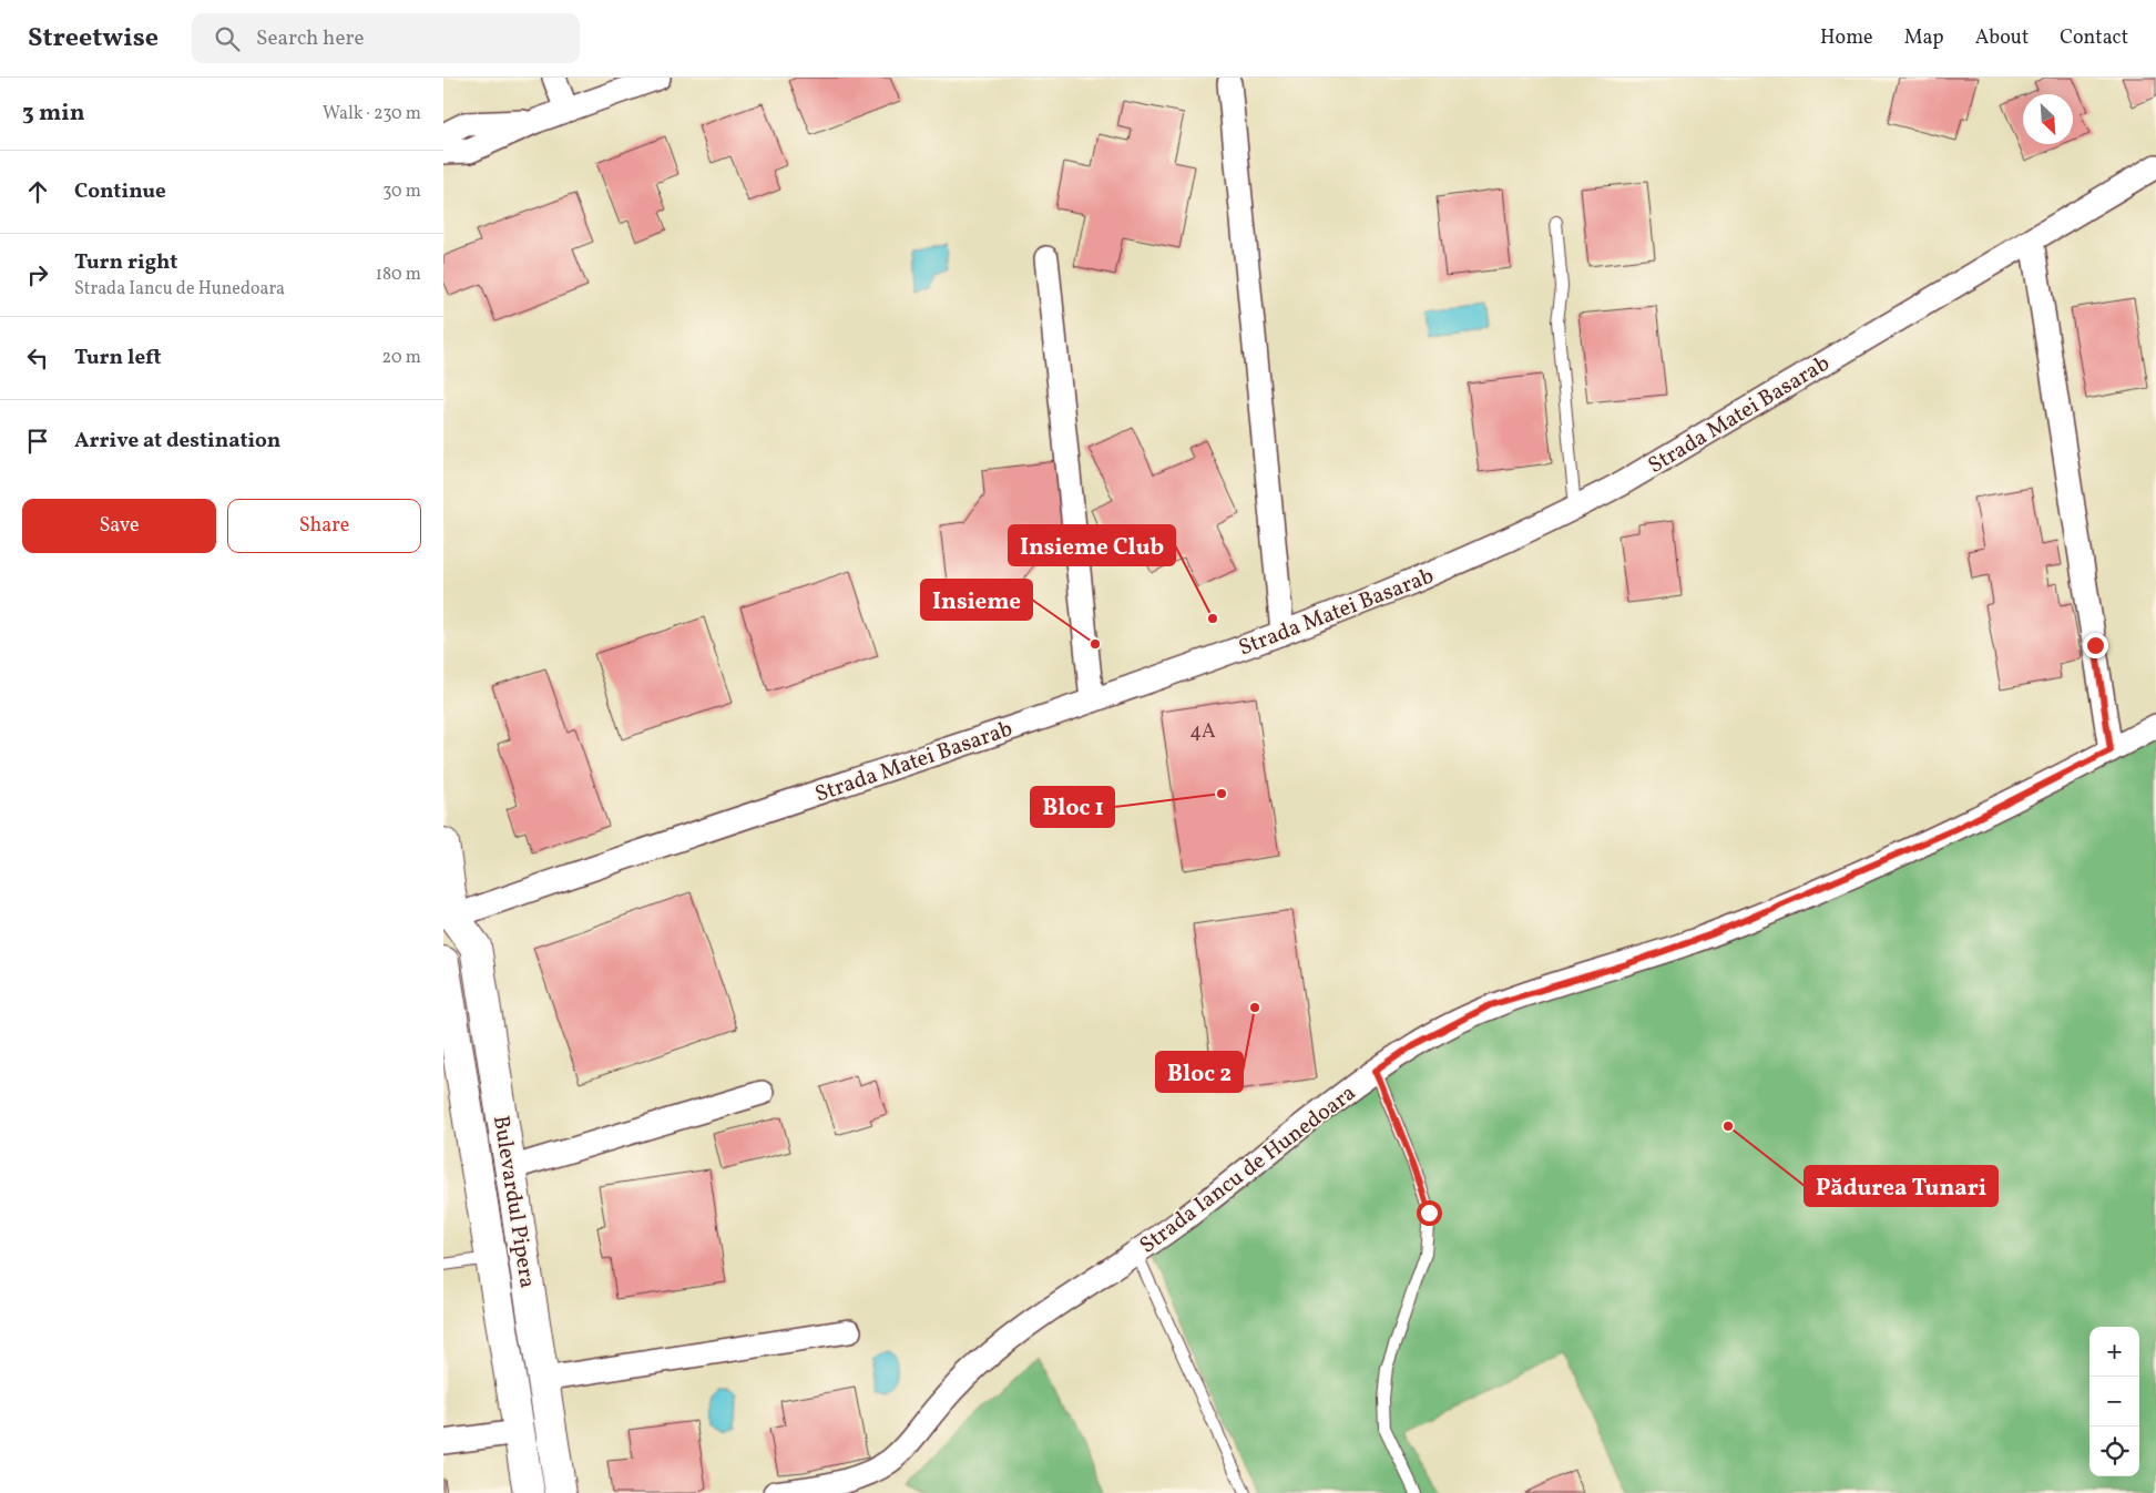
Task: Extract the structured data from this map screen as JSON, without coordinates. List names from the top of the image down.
{
  "streets": {
    "main road": ["Bulevardul Pipera"],
    "street": ["Strada Matei Basarab", "Strada Iancu de Hunedoara"]
  },
  "crossings": [
    ["Strada Matei Basarab", "Bulevardul Pipera"]
  ],
  "places": [
    "Insieme Club",
    "Insieme",
    "Bloc 1",
    "Bloc 2",
    "Pădurea Tunari"
  ],
  "house_numbers": ["4A"],
  "north": "bottom right",
  "page": {
    "header": "Streetwise",
    "search": "Search here",
    "nav": [
      "Home",
      "Map",
      "About",
      "Contact"
    ],
    "heading": ["3 min", "Walk · 230 m"],
    "list": [
      ["Continue", "30 m"],
      ["Turn right", "Strada Iancu de Hunedoara", "180 m"],
      ["Turn left", "20 m"],
      "Arrive at destination"
    ],
    "buttons": ["Save", "Share"],
    "map_buttons": ["+", "−"]
  }
}
